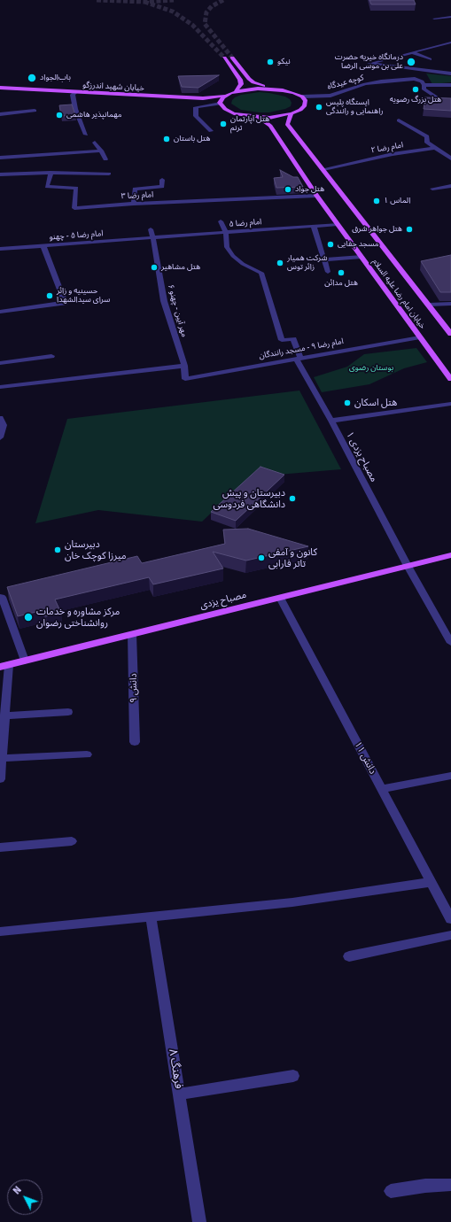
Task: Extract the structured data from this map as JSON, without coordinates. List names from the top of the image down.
{
  "streets": {
    "main road": ["خیابان شهید اندرزگو", "خیابان امام رضا علیه السلام", "مصباح یزدی"],
    "street": [
      "کوچه عیدگاه",
      "امام رضا ۲",
      "امام رضا ۳",
      "امام رضا ۵",
      "امام رضا ۵ - چهنو",
      "مهر آیین - چهنو ۶",
      "امام رضا ۹ - مسجد رانندگان",
      "مصباح یزدی ۱",
      "دانش ۹",
      "دانش ۱۱",
      "فرهنگ ۸"
    ]
  },
  "crossings": [
    ["امام رضا ۲", "خیابان امام رضا علیه السلام"],
    ["امام رضا ۳", "خیابان امام رضا علیه السلام"],
    ["امام رضا ۵", "امام رضا ۵ - چهنو"],
    ["امام رضا ۵", "خیابان امام رضا علیه السلام"],
    ["امام رضا ۵", "مهر آیین - چهنو ۶"],
    ["امام رضا ۵", "مصباح یزدی ۱"],
    ["امام رضا ۵ - چهنو", "مهر آیین - چهنو ۶"],
    ["خیابان امام رضا علیه السلام", "امام رضا ۹ - مسجد رانندگان"],
    ["مهر آیین - چهنو ۶", "امام رضا ۹ - مسجد رانندگان"],
    ["امام رضا ۹ - مسجد رانندگان", "مصباح یزدی ۱"],
    ["مصباح یزدی ۱", "مصباح یزدی"],
    ["مصباح یزدی", "دانش ۹"],
    ["مصباح یزدی", "دانش ۱۱"]
  ],
  "parks": ["بوستان رضوی"],
  "places": [
    "نیکو",
    "درمانگاه خیریه حضرت علی بن موسی الرضا",
    "باب‌الجواد",
    "هتل بزرگ رضویه",
    "ایستگاه پلیس راهنمایی و رانندگی",
    "مهمانپذیر هاشمی",
    "هتل آپارتمان ترنم",
    "هتل باستان",
    "هتل جواد",
    "الماس ۱",
    "هتل جواهر شرق",
    "مسجد جفایی",
    "شرکت همیار زائر توس",
    "هتل مشاهیر",
    "هتل مدائن",
    "حسینیه و زائر سرای سیدالشهدا",
    "هتل اسکان",
    "دبیرستان و پیش دانشگاهی فردوسی",
    "دبیرستان میرزا کوچک خان",
    "کانون و آمفی تاتر فارابی",
    "مرکز مشاوره و خدمات روانشناختی رضوان"
  ],
  "north": "top left"
}
